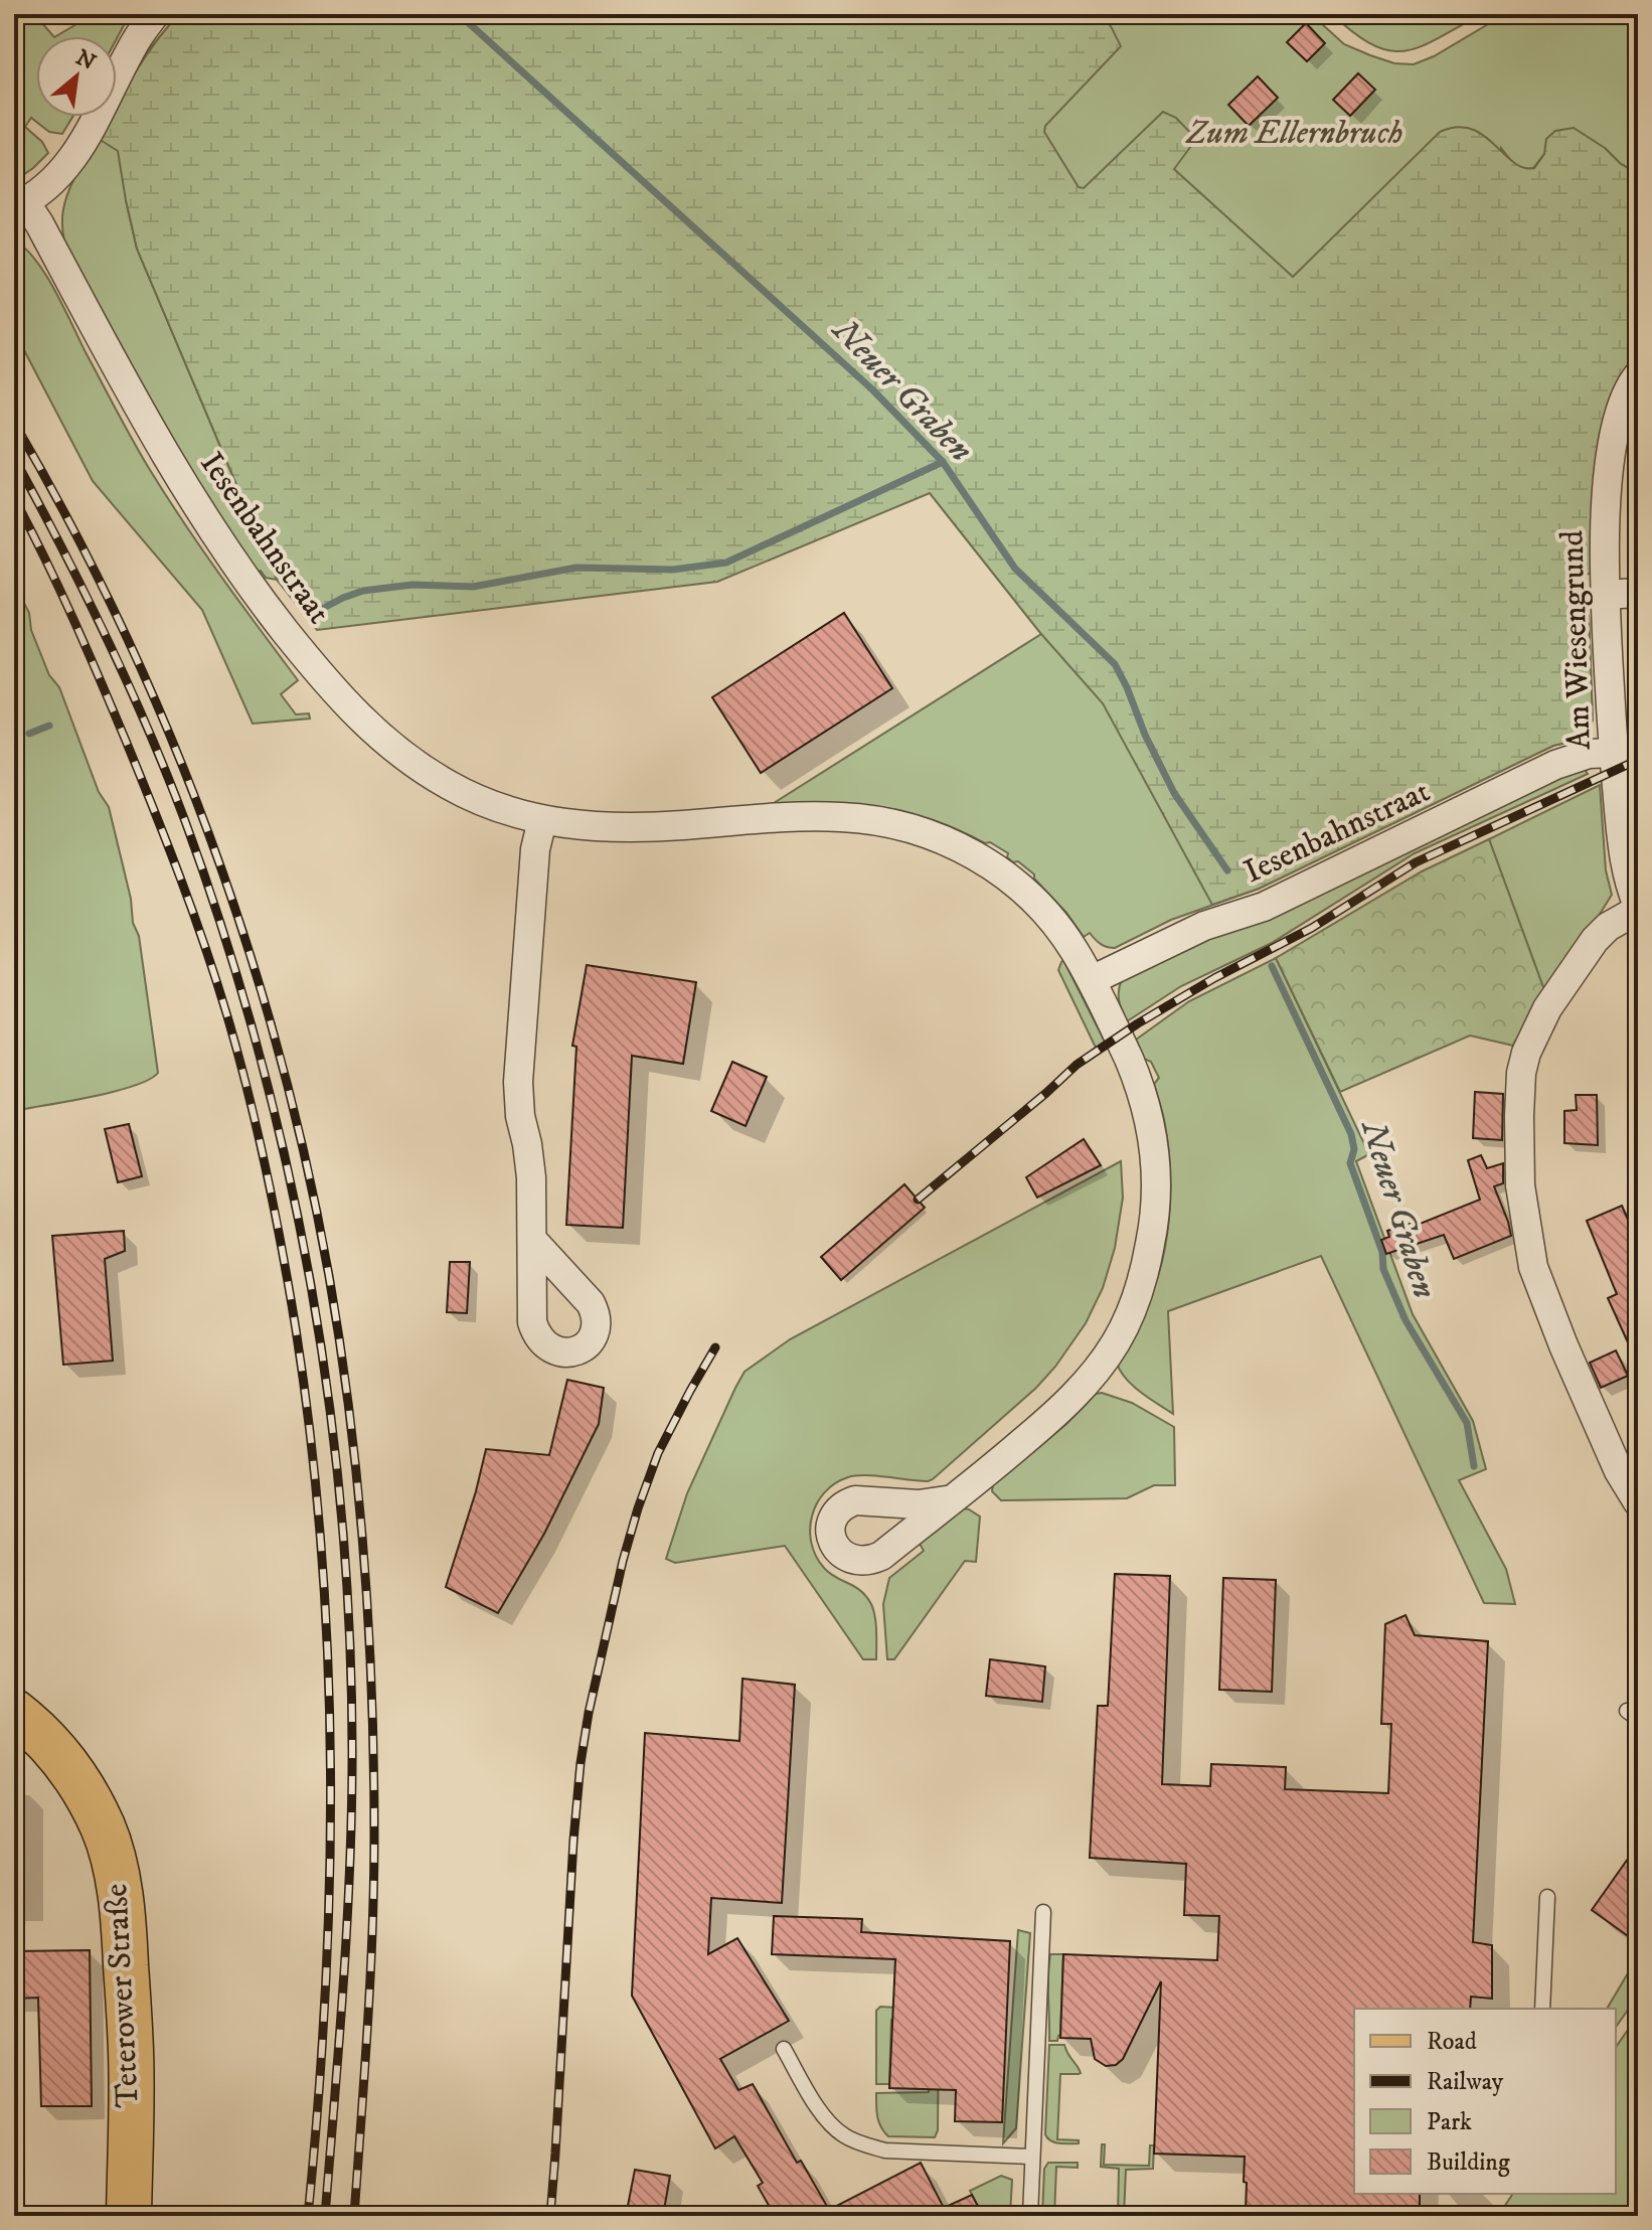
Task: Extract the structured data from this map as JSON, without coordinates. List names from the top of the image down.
{
  "streets": {
    "main road": ["Teterower Straße"],
    "street": ["Iesenbahnstraat", "Am Wiesengrund"]
  },
  "crossings": [
    ["Iesenbahnstraat", "Am Wiesengrund"]
  ],
  "water": ["Neuer Graben"],
  "parks": ["Zum Ellernbruch"],
  "legend": [
    "Road",
    "Railway",
    "Park",
    "Building"
  ],
  "north": "top right"
}
